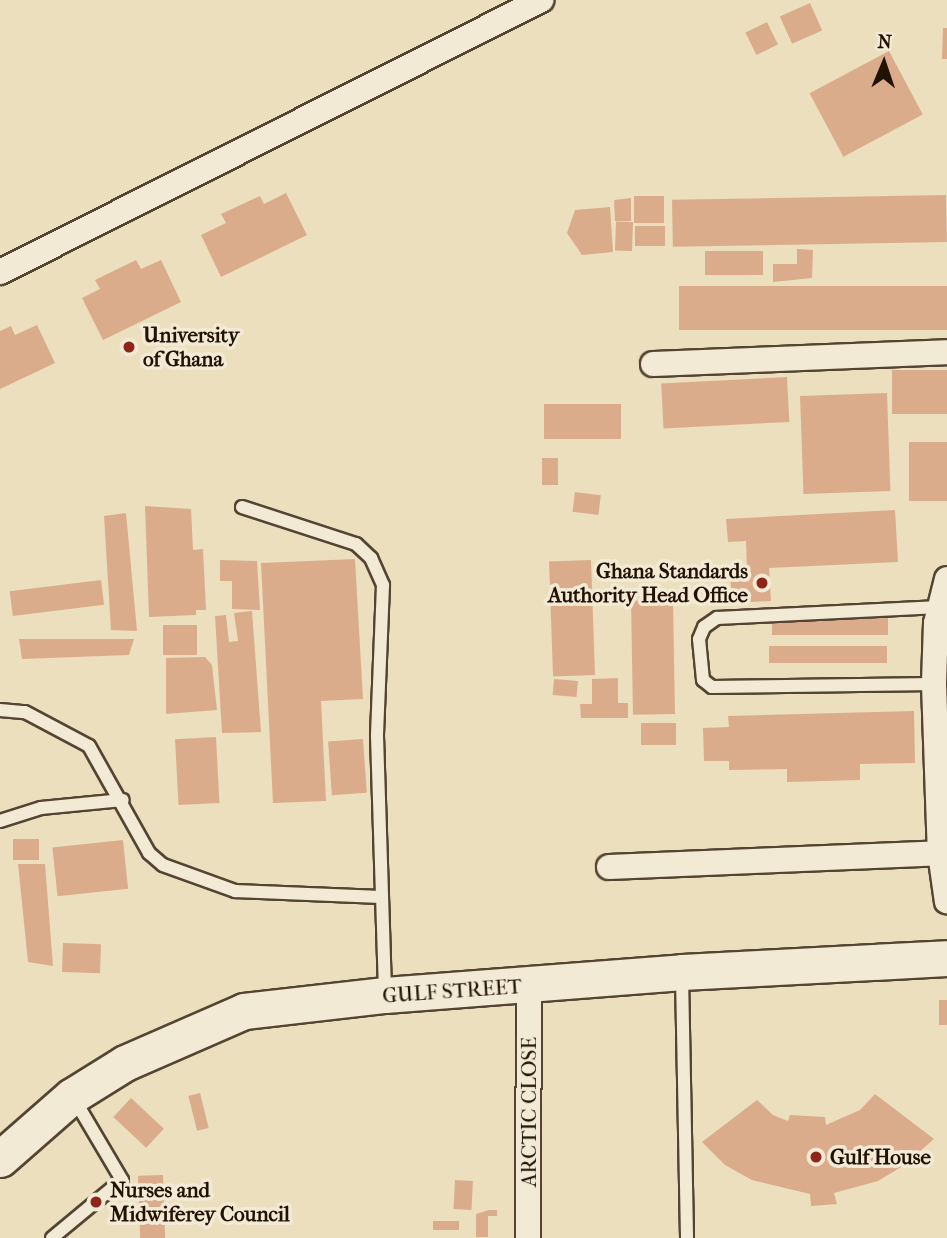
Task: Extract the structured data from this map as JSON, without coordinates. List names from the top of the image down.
{
  "streets": {
    "street": ["GULF STREET", "ARCTIC CLOSE"]
  },
  "crossings": [
    ["GULF STREET", "ARCTIC CLOSE"]
  ],
  "places": [
    "University of Ghana",
    "Ghana Standards Authority Head Office",
    "Gulf House",
    "Nurses and Midwiferey Council"
  ],
  "north": "top"
}
